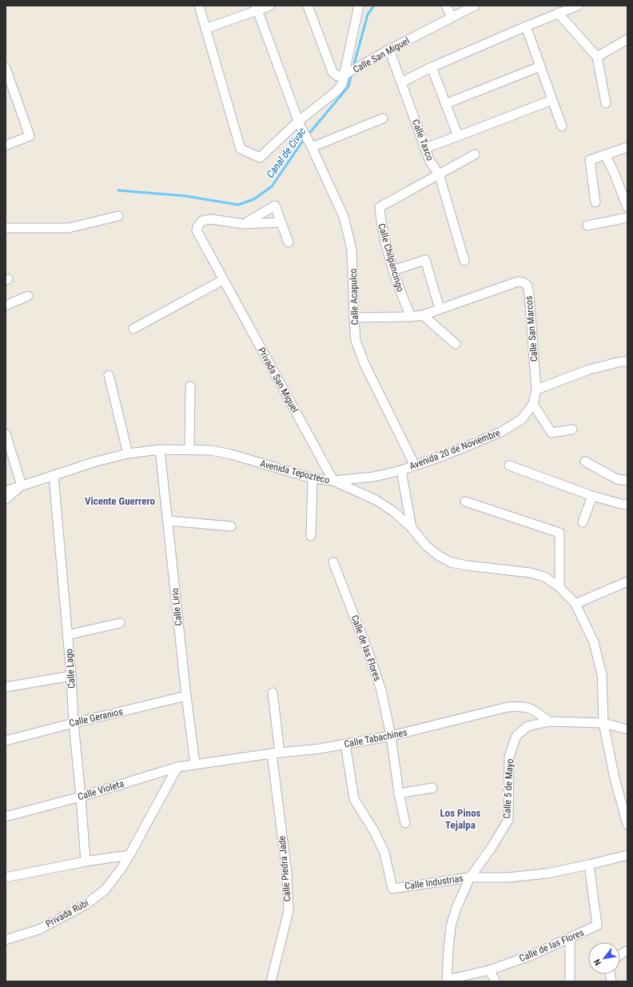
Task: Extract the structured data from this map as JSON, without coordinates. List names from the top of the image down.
{
  "streets": {
    "street": [
      "Calle San Miguel",
      "Calle Taxco",
      "Calle Chilpancingo",
      "Calle Acapulco",
      "Calle San Marcos",
      "Privada San Miguel",
      "Avenida 20 de Noviembre",
      "Avenida Tepozteco",
      "Calle Lirio",
      "Calle de las Flores",
      "Calle Lago",
      "Calle Geranios",
      "Calle Tabachines",
      "Calle 5 de Mayo",
      "Calle Violeta",
      "Calle Piedra Jade",
      "Calle Industrias",
      "Privada Rubí"
    ]
  },
  "crossings": [
    ["Calle San Miguel", "Calle Taxco"],
    ["Calle San Miguel", "Calle Acapulco"],
    ["Calle Taxco", "Calle Chilpancingo"],
    ["Calle Chilpancingo", "Calle San Marcos"],
    ["Calle Acapulco", "Calle San Marcos"],
    ["Calle Acapulco", "Avenida 20 de Noviembre"],
    ["Calle San Marcos", "Avenida 20 de Noviembre"],
    ["Privada San Miguel", "Avenida 20 de Noviembre"],
    ["Privada San Miguel", "Avenida Tepozteco"],
    ["Avenida 20 de Noviembre", "Avenida Tepozteco"],
    ["Avenida Tepozteco", "Calle Lirio"],
    ["Avenida Tepozteco", "Calle Lago"],
    ["Avenida Tepozteco", "Calle 5 de Mayo"],
    ["Calle Lirio", "Calle Geranios"],
    ["Calle Lirio", "Calle Tabachines"],
    ["Calle Lirio", "Calle Violeta"],
    ["Calle de las Flores", "Calle Tabachines"],
    ["Calle de las Flores", "Calle 5 de Mayo"],
    ["Calle de las Flores", "Calle Industrias"],
    ["Calle Lago", "Calle Geranios"],
    ["Calle Lago", "Calle Violeta"],
    ["Calle Tabachines", "Calle 5 de Mayo"],
    ["Calle Tabachines", "Calle Violeta"],
    ["Calle Tabachines", "Calle Piedra Jade"],
    ["Calle Tabachines", "Calle Industrias"],
    ["Calle 5 de Mayo", "Calle Industrias"]
  ],
  "districts": ["Vicente Guerrero", "Los Pinos Tejalpa"],
  "water": ["Canal de Civac"],
  "north": "bottom left"
}
